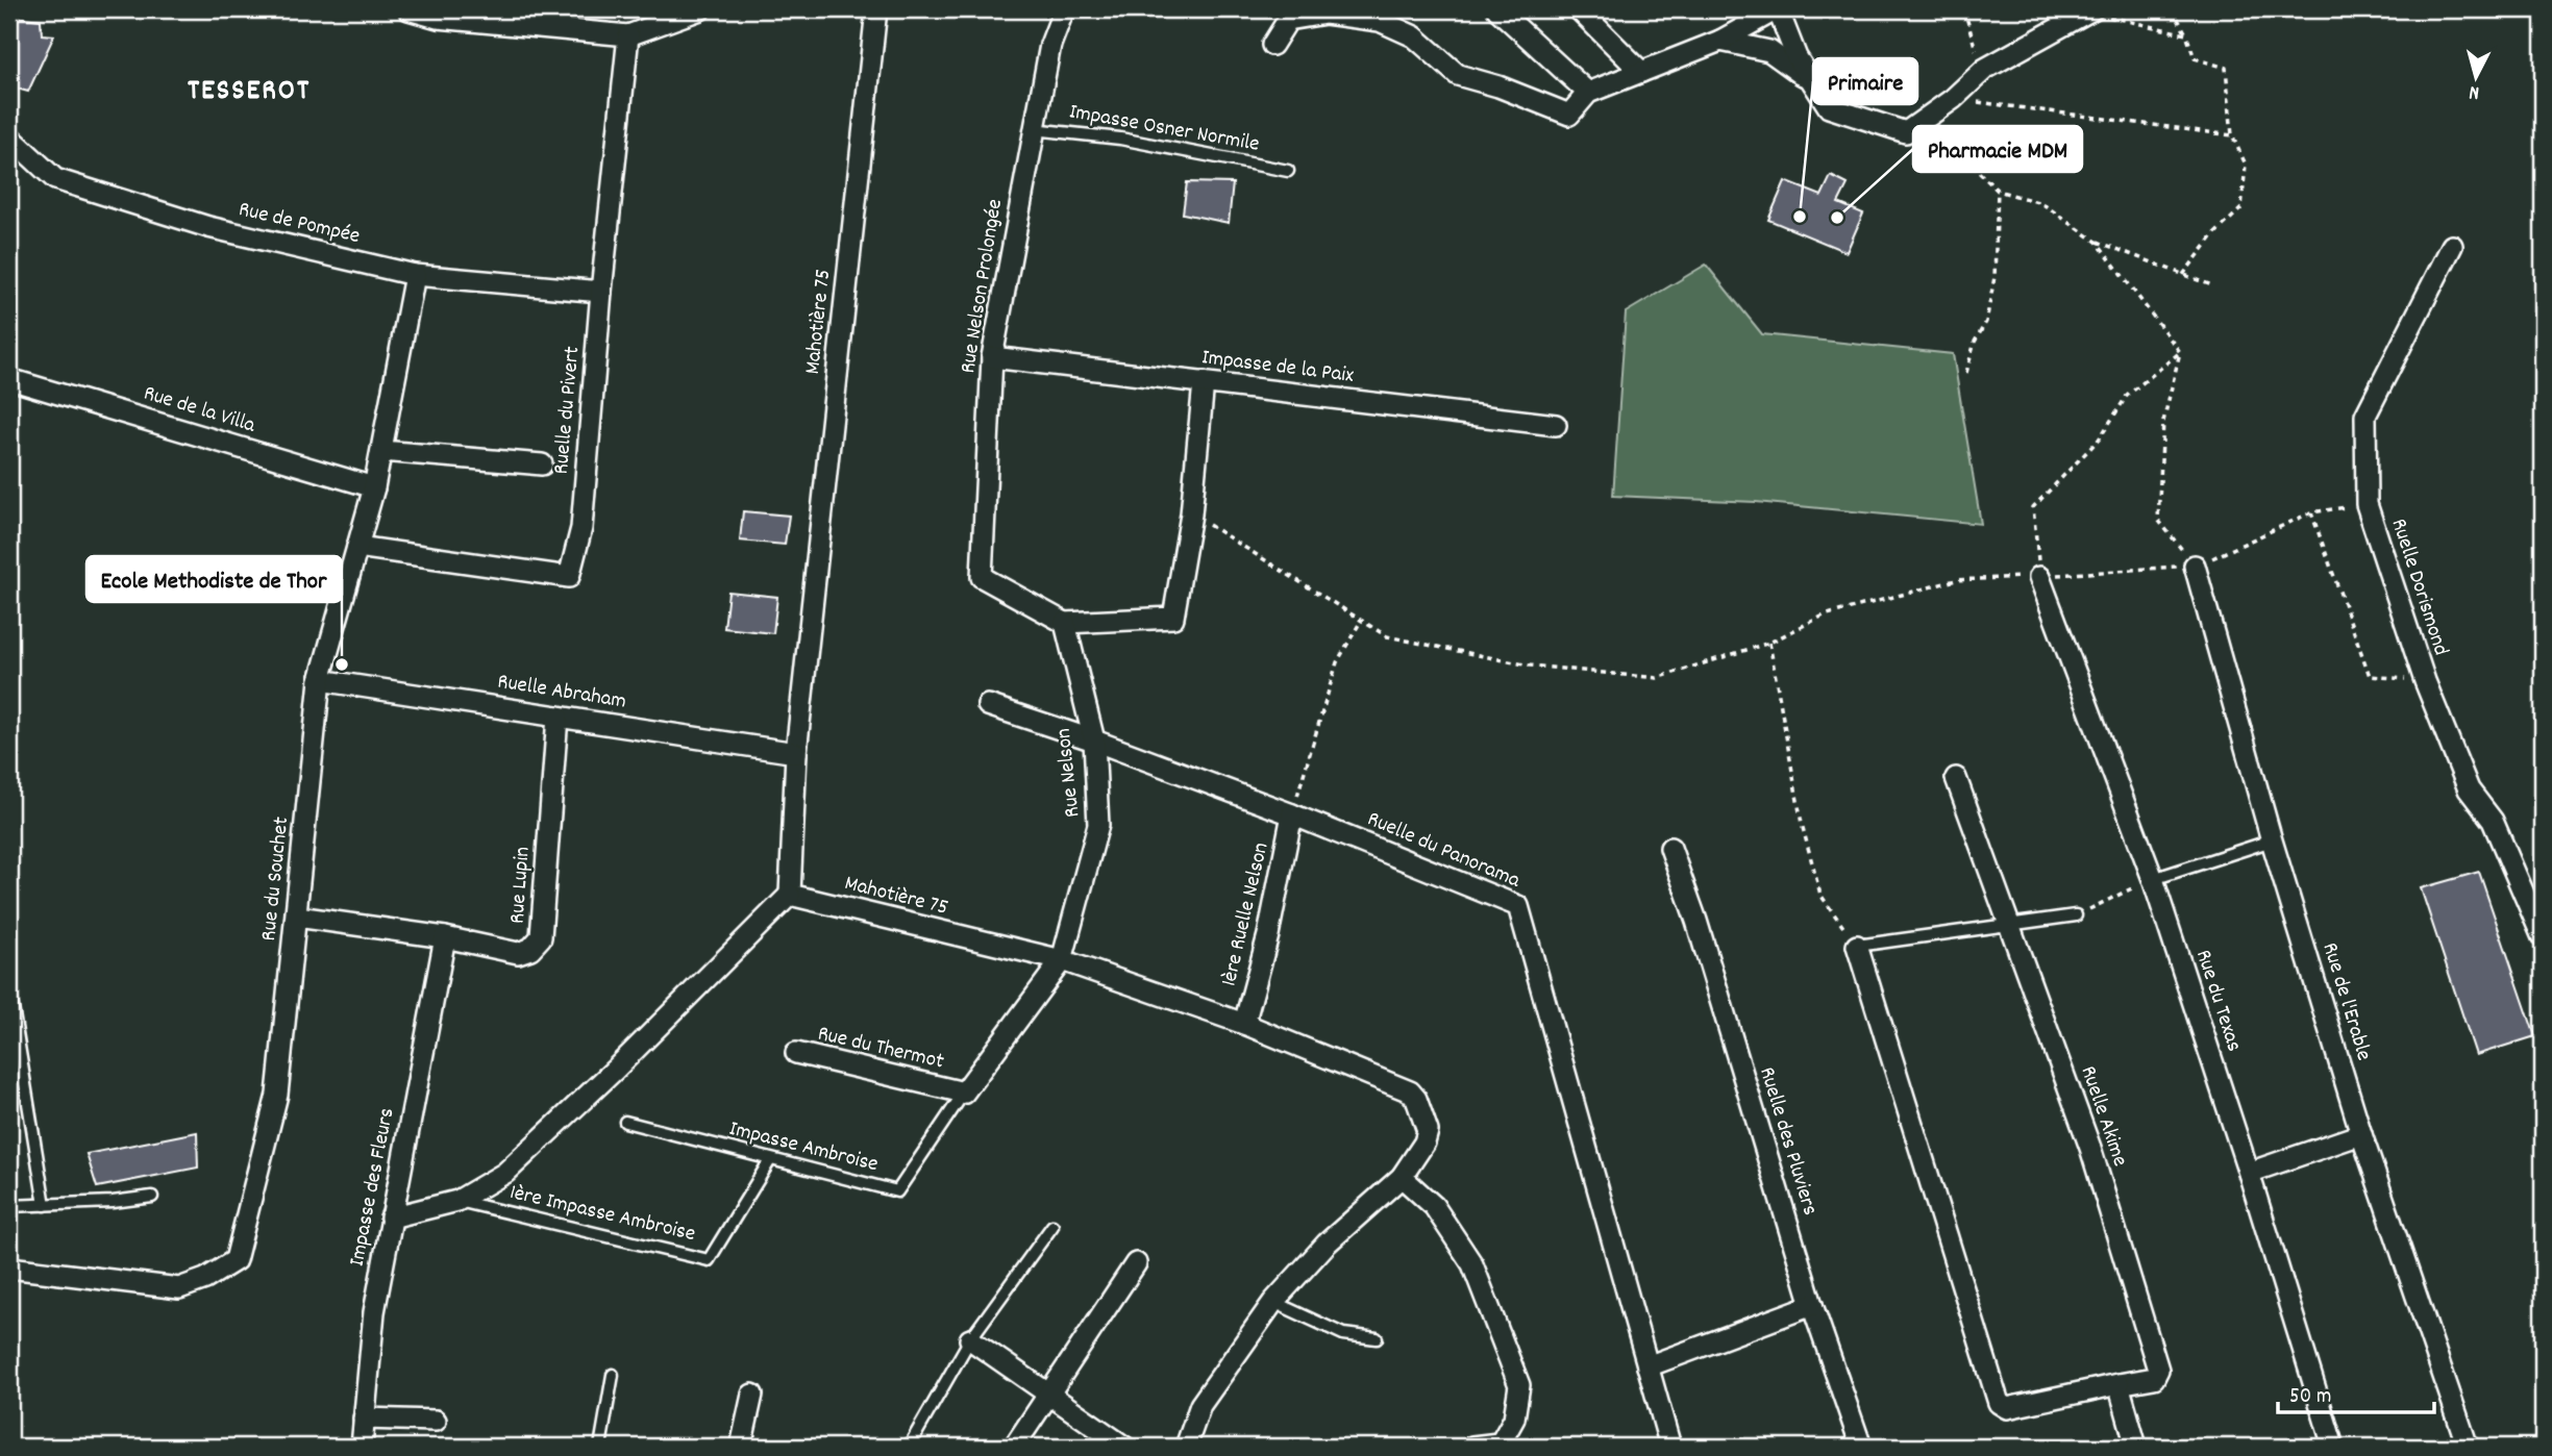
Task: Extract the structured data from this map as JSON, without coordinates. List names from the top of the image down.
{
  "streets": {
    "street": [
      "Rue de Pompée",
      "Rue Nelson Prolongée",
      "Mahotière 75",
      "Impasse de la Paix",
      "Rue de la Villa",
      "Ruelle du Pivert",
      "Ruelle Dorismond",
      "Ruelle Abraham",
      "Rue Nelson",
      "Ruelle du Panorama",
      "Rue du Souchet",
      "Rue Lupin",
      "1ère Ruelle Nelson",
      "Rue du Texas",
      "Rue de l'Erable",
      "Rue du Thermot",
      "Ruelle Akime",
      "Ruelle des Pluviers",
      "Impasse des Fleurs"
    ],
    "lane": ["Impasse Osner Normile", "Impasse Ambroise", "1ère Impasse Ambroise"]
  },
  "crossings": [
    ["Impasse Osner Normile", "Rue Nelson Prolongée"],
    ["Rue de Pompée", "Ruelle du Pivert"],
    ["Rue de Pompée", "Rue du Souchet"],
    ["Rue Nelson Prolongée", "Impasse de la Paix"],
    ["Rue Nelson Prolongée", "Rue Nelson"],
    ["Mahotière 75", "Ruelle Abraham"],
    ["Mahotière 75", "Rue Nelson"],
    ["Mahotière 75", "1ère Ruelle Nelson"],
    ["Mahotière 75", "Rue du Thermot"],
    ["Rue de la Villa", "Rue du Souchet"],
    ["Ruelle du Pivert", "Rue du Souchet"],
    ["Ruelle Abraham", "Rue du Souchet"],
    ["Ruelle Abraham", "Rue Lupin"],
    ["Rue Nelson", "Ruelle du Panorama"],
    ["Rue Nelson", "Rue du Thermot"],
    ["Ruelle du Panorama", "1ère Ruelle Nelson"],
    ["Rue du Souchet", "Rue Lupin"],
    ["Rue Lupin", "Impasse des Fleurs"],
    ["Rue du Thermot", "Impasse Ambroise"],
    ["Impasse Ambroise", "1ère Impasse Ambroise"]
  ],
  "districts": ["TESSEROT"],
  "places": ["Primaire", "Pharmacie MDM", "Ecole Methodiste de Thor"],
  "scale_bar": "50 m",
  "north": "bottom"
}
